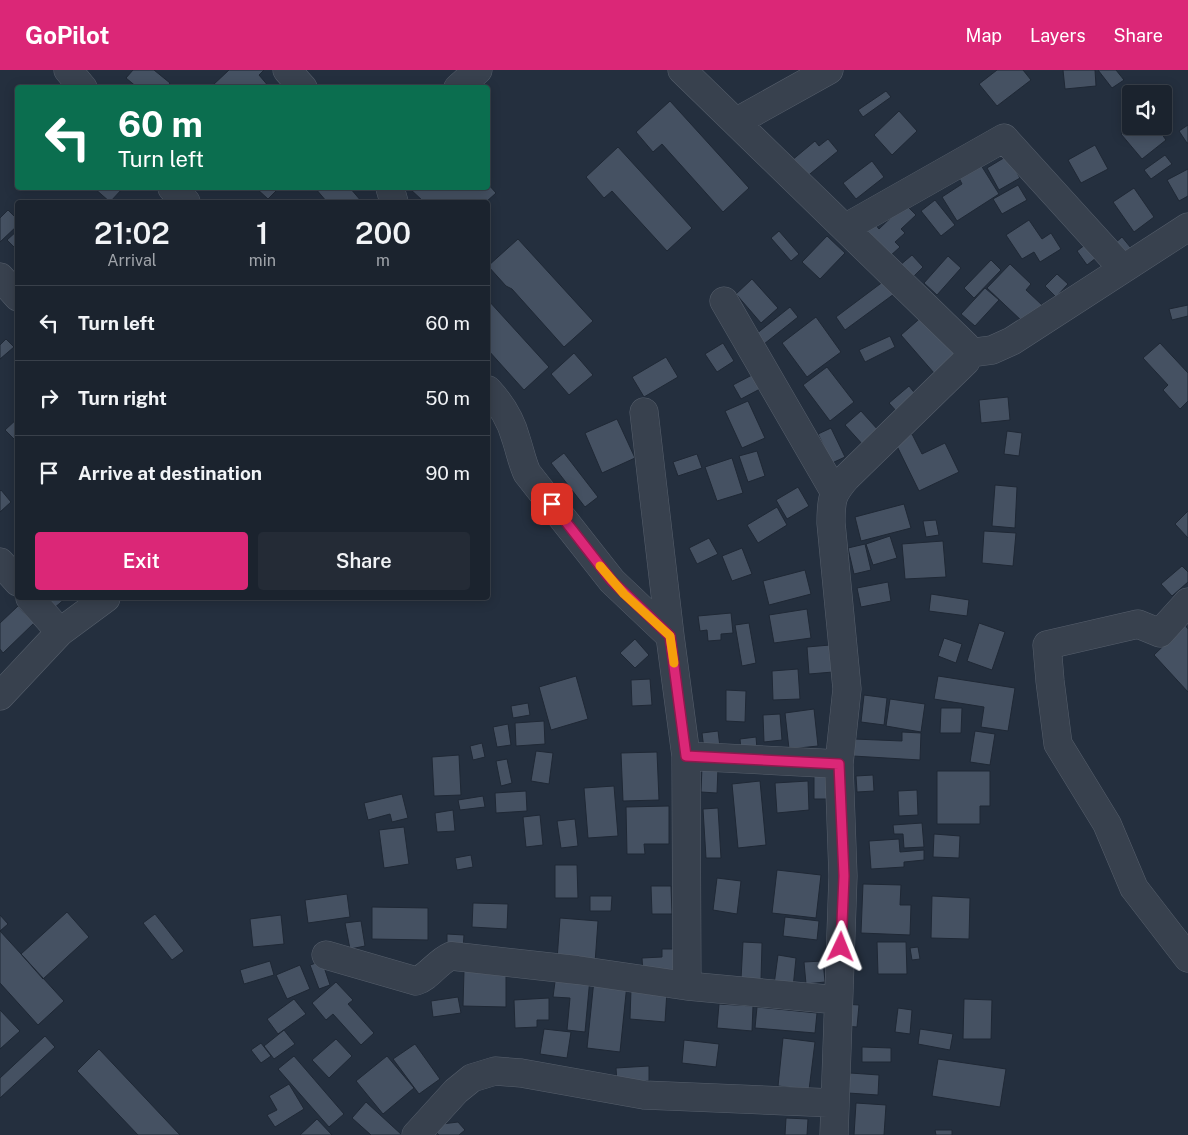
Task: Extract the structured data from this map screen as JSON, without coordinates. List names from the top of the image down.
{
  "page": {
    "header": "GoPilot",
    "nav": ["Map", "Layers", "Share"],
    "turn": ["60 m", "Turn left"],
    "eta": [
      "21:02",
      "Arrival",
      "1",
      "min",
      "200",
      "m"
    ],
    "list": [
      {
        "name": "Turn left",
        "value": "60 m"
      },
      {
        "name": "Turn right",
        "value": "50 m"
      },
      {
        "name": "Arrive at destination",
        "value": "90 m"
      }
    ],
    "buttons": ["Exit", "Share"]
  }
}
